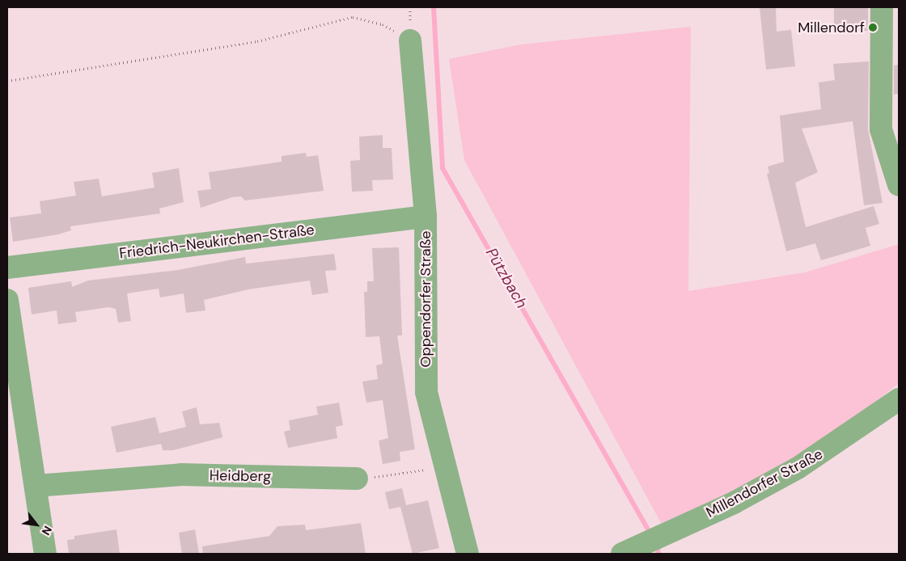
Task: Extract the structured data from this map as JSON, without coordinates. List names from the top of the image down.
{
  "streets": {
    "street": [
      "Friedrich-Neukirchen-Straße",
      "Oppendorfer Straße",
      "Heidberg",
      "Millendorfer Straße"
    ]
  },
  "crossings": [
    ["Friedrich-Neukirchen-Straße", "Oppendorfer Straße"]
  ],
  "water": ["Pützbach"],
  "places": ["Millendorf"],
  "north": "bottom right"
}
